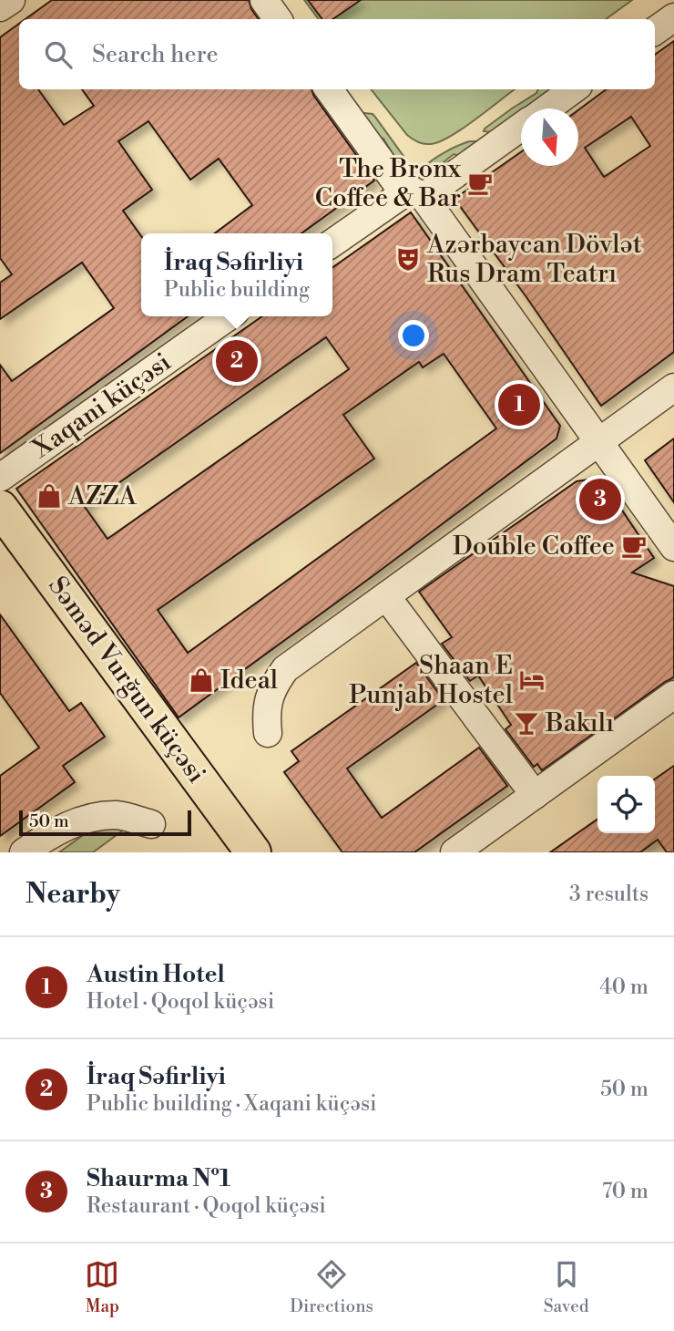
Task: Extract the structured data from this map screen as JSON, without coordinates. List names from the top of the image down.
{
  "streets": {
    "main road": ["Səməd Vurğun küçəsi"],
    "street": ["Xaqani küçəsi"]
  },
  "places": {
    "cafe": ["The Bronx Coffee & Bar", "Double Coffee"],
    "theatre": ["Azərbaycan Dövlət Rus Dram Teatrı"],
    "shop": ["AZZA", "Ideal"],
    "hotel": ["Shaan E Punjab Hostel"],
    "bar": ["Bakılı"]
  },
  "scale_bar": "50 m",
  "north": "bottom",
  "page": {
    "search": "Search here",
    "popup": ["İraq Səfirliyi", "Public building"],
    "pins": ["2", "1", "3"],
    "scale": "50 m",
    "heading": ["Nearby", "3 results"],
    "list": [
      {
        "mark": "1",
        "name": "Austin Hotel",
        "note": "Hotel · Qoqol küçəsi",
        "value": "40 m"
      },
      {
        "mark": "2",
        "name": "İraq Səfirliyi",
        "note": "Public building · Xaqani küçəsi",
        "value": "50 m"
      },
      {
        "mark": "3",
        "name": "Shaurma №1",
        "note": "Restaurant · Qoqol küçəsi",
        "value": "70 m"
      }
    ],
    "nav": ["Map", "Directions", "Saved"]
  }
}
